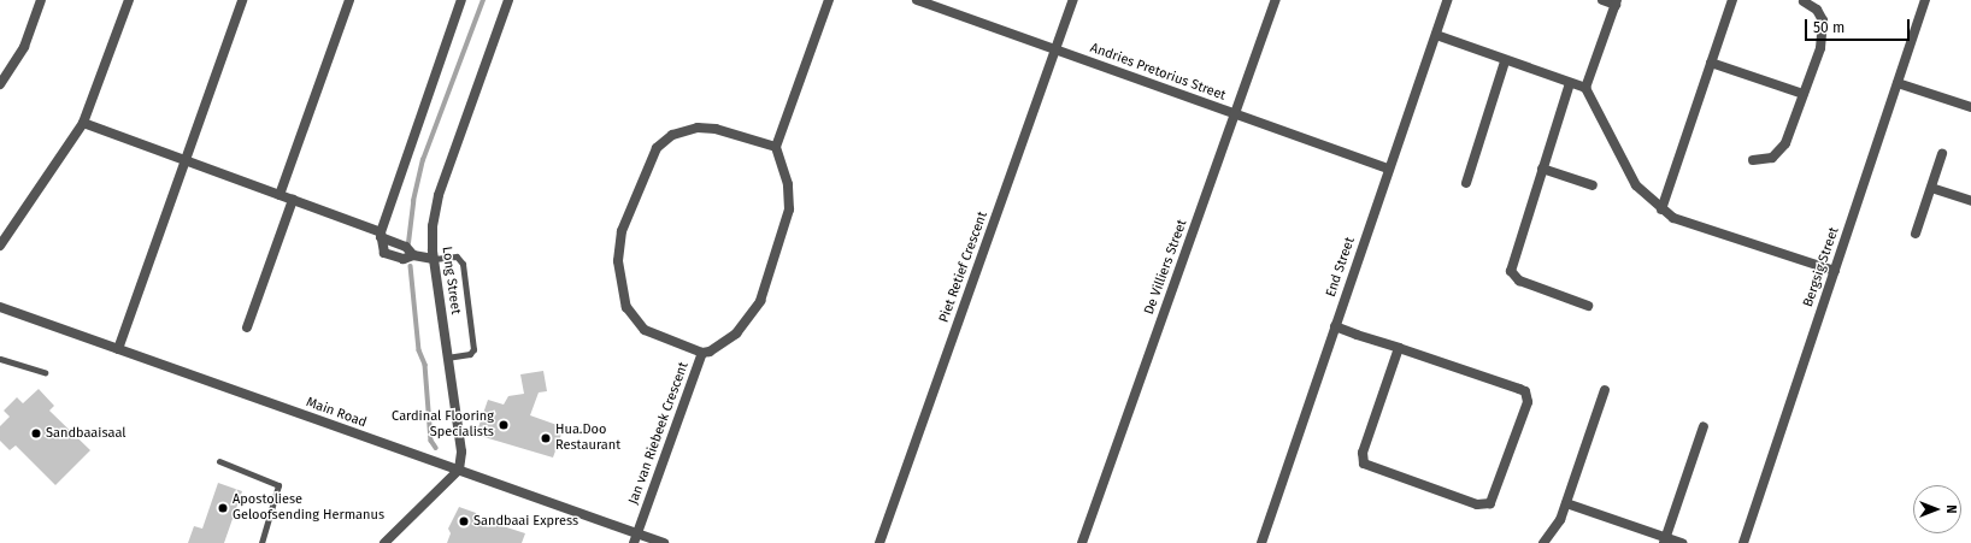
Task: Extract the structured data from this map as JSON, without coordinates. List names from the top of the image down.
{
  "streets": {
    "street": [
      "Andries Pretorius Street",
      "Piet Retief Crescent",
      "De Villiers Street",
      "End Street",
      "Bergsig Street",
      "Long Street",
      "Main Road",
      "Jan van Riebeek Crescent"
    ]
  },
  "crossings": [
    ["Andries Pretorius Street", "Piet Retief Crescent"],
    ["Andries Pretorius Street", "De Villiers Street"],
    ["Andries Pretorius Street", "End Street"],
    ["Long Street", "Main Road"],
    ["Main Road", "Jan van Riebeek Crescent"]
  ],
  "places": [
    "Cardinal Flooring Specialists",
    "Sandbaaisaal",
    "Hua.Doo Restaurant",
    "Apostoliese Geloofsending Hermanus",
    "Sandbaai Express"
  ],
  "scale_bar": "50 m",
  "north": "right"
}
